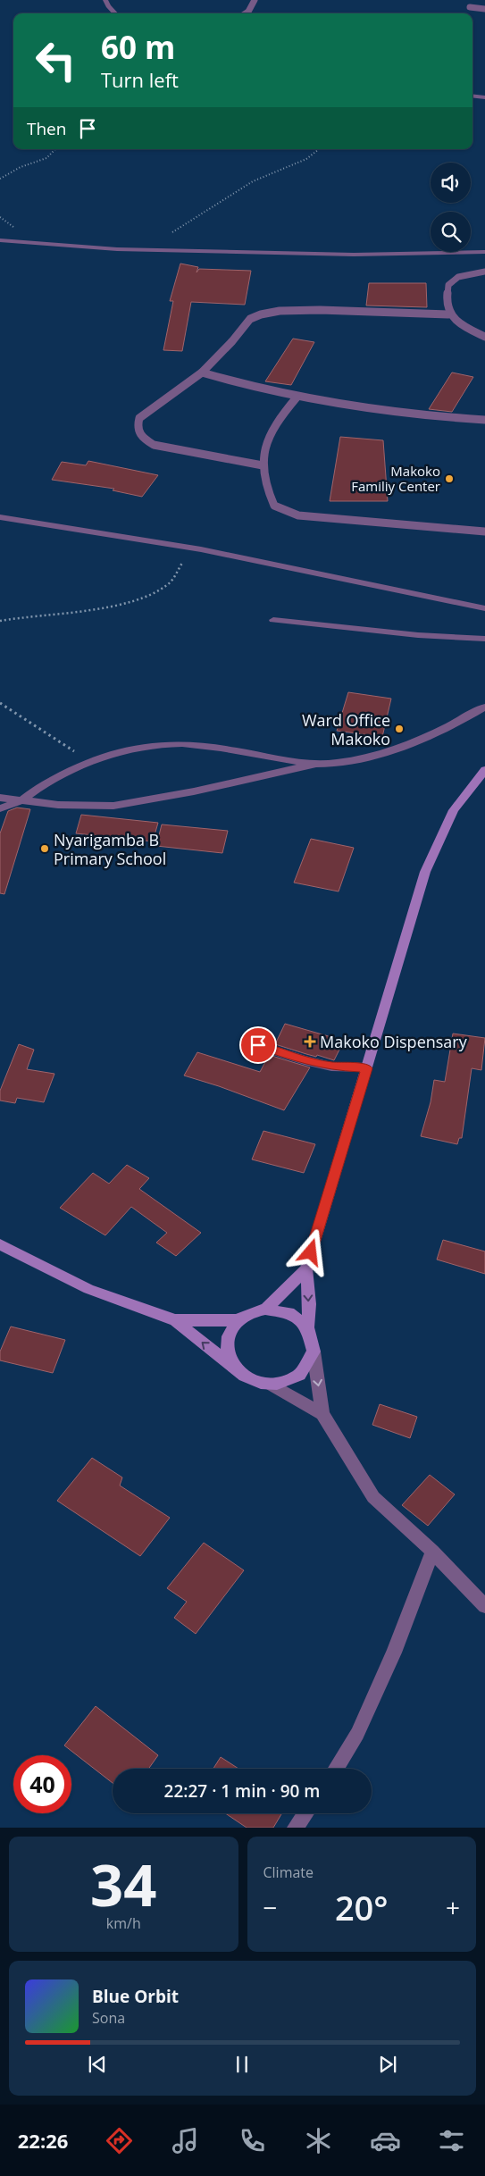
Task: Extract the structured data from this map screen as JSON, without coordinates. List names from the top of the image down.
{
  "places": {
    "other": ["Makoko Familiy Center", "Ward Office Makoko", "Nyarigamba B Primary School"],
    "health": ["Makoko Dispensary"]
  },
  "page": {
    "turn": ["60 m", "Turn left"],
    "then": "Then",
    "limit": "40",
    "trip": "22:27 · 1 min · 90 m",
    "tile": [
      ["34", "km/h"],
      "Climate"
    ],
    "heat": ["−", "20°", "+"],
    "song": ["Blue Orbit", "Sona"],
    "tabs": "22:26"
  }
}
